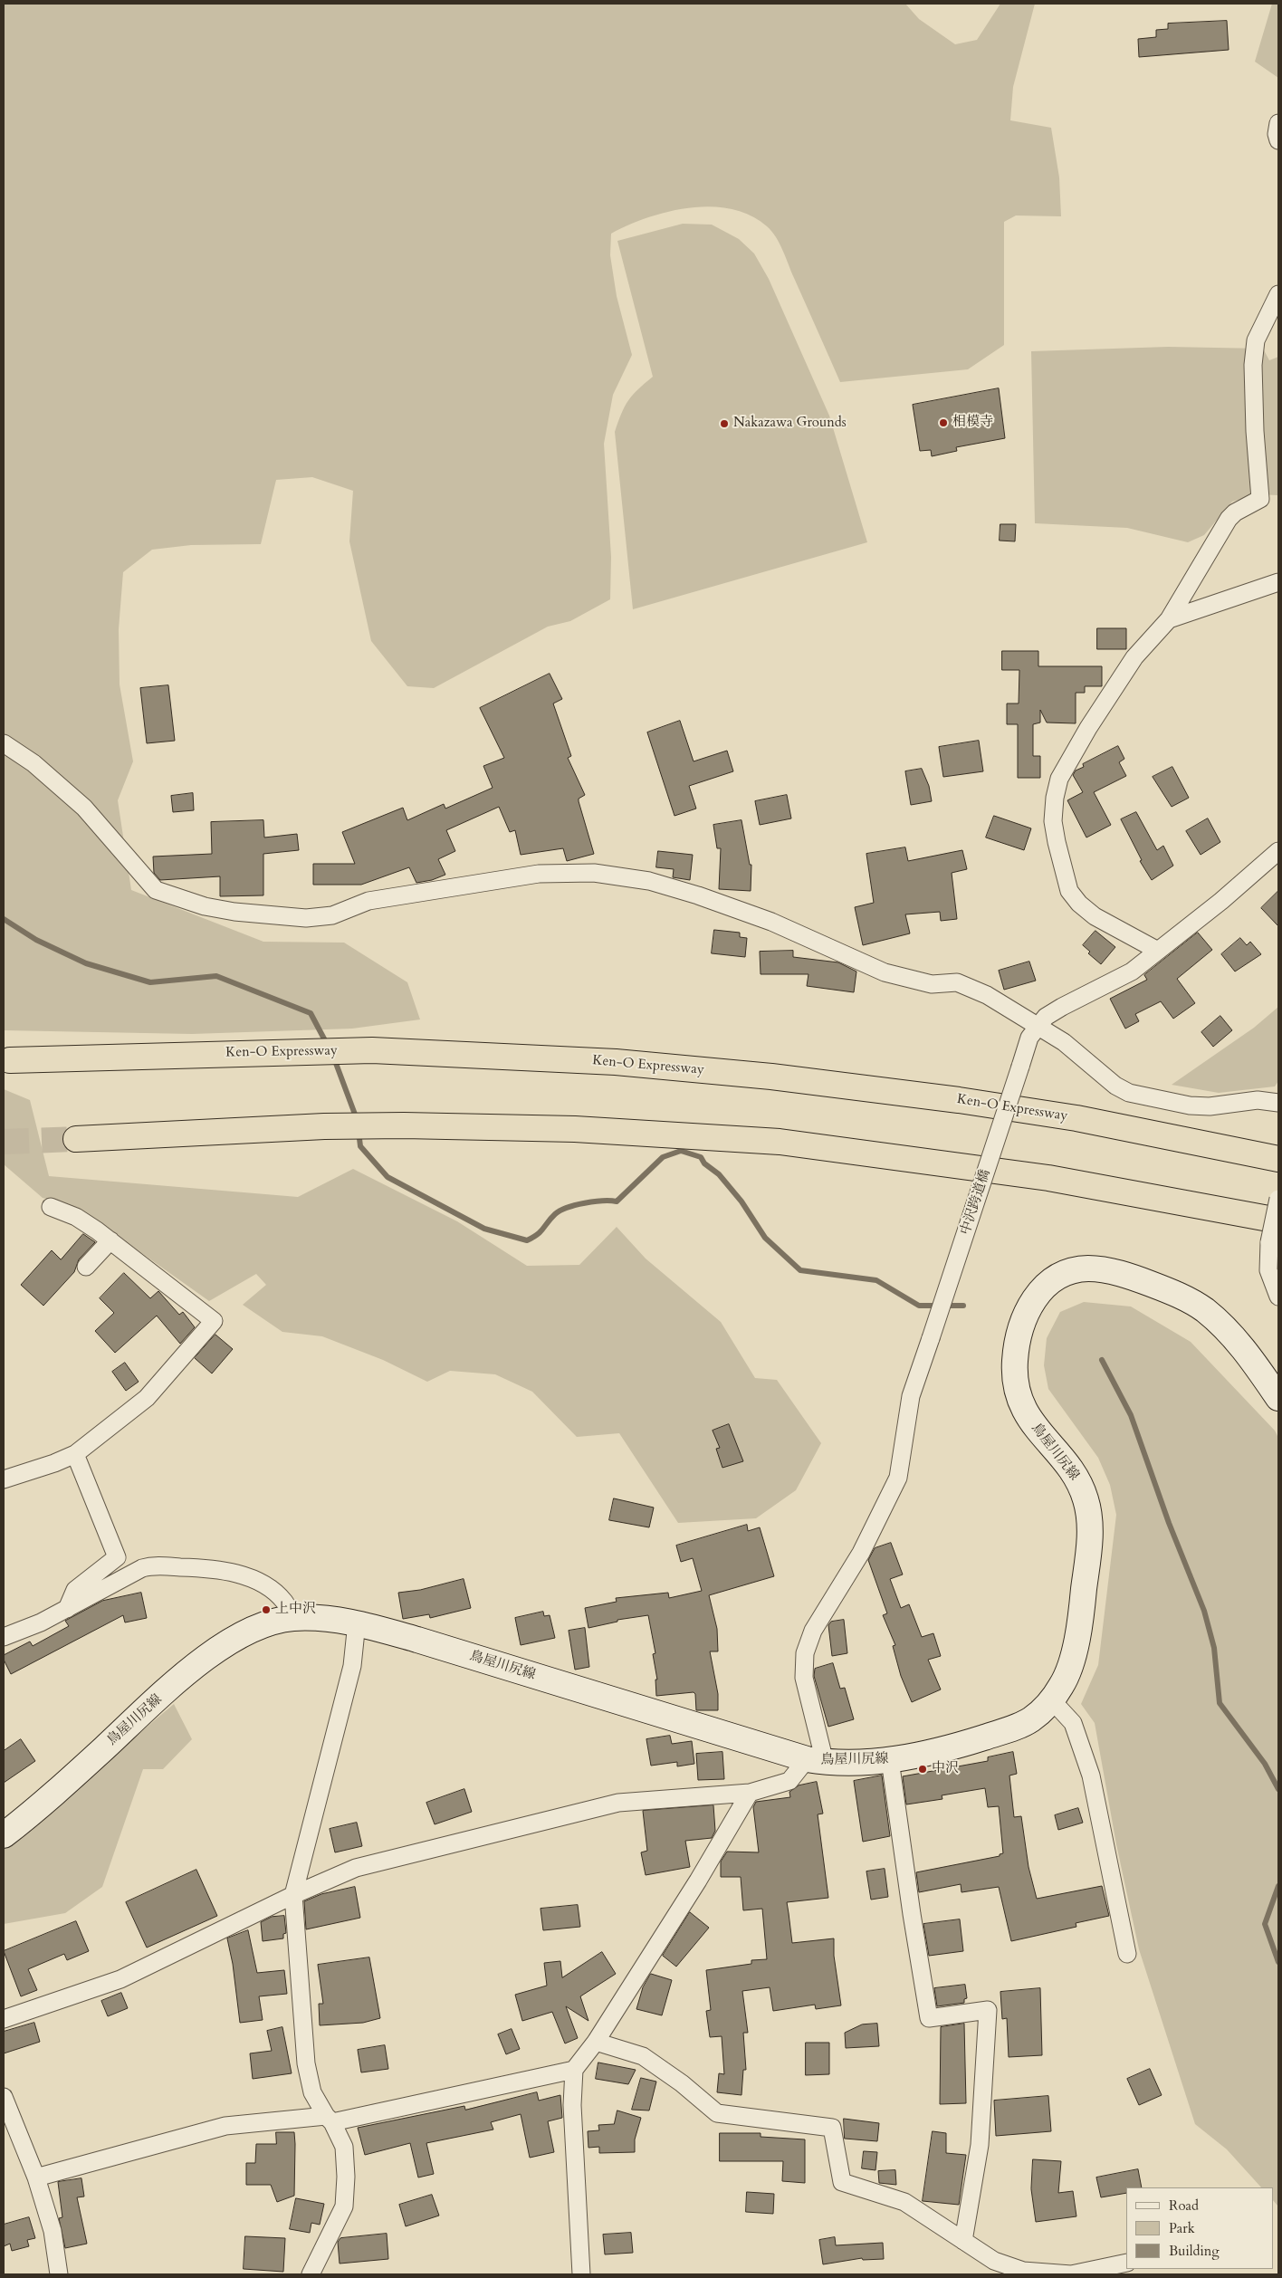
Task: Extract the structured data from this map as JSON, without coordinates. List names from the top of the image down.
{
  "streets": {
    "highway": ["Ken-O Expressway"],
    "main road": ["鳥屋川尻線"],
    "street": ["中沢跨道橋"]
  },
  "crossings": [
    ["中沢跨道橋", "鳥屋川尻線"]
  ],
  "places": [
    "相模寺",
    "Nakazawa Grounds",
    "上中沢",
    "中沢"
  ],
  "legend": ["Road", "Park", "Building"]
}
